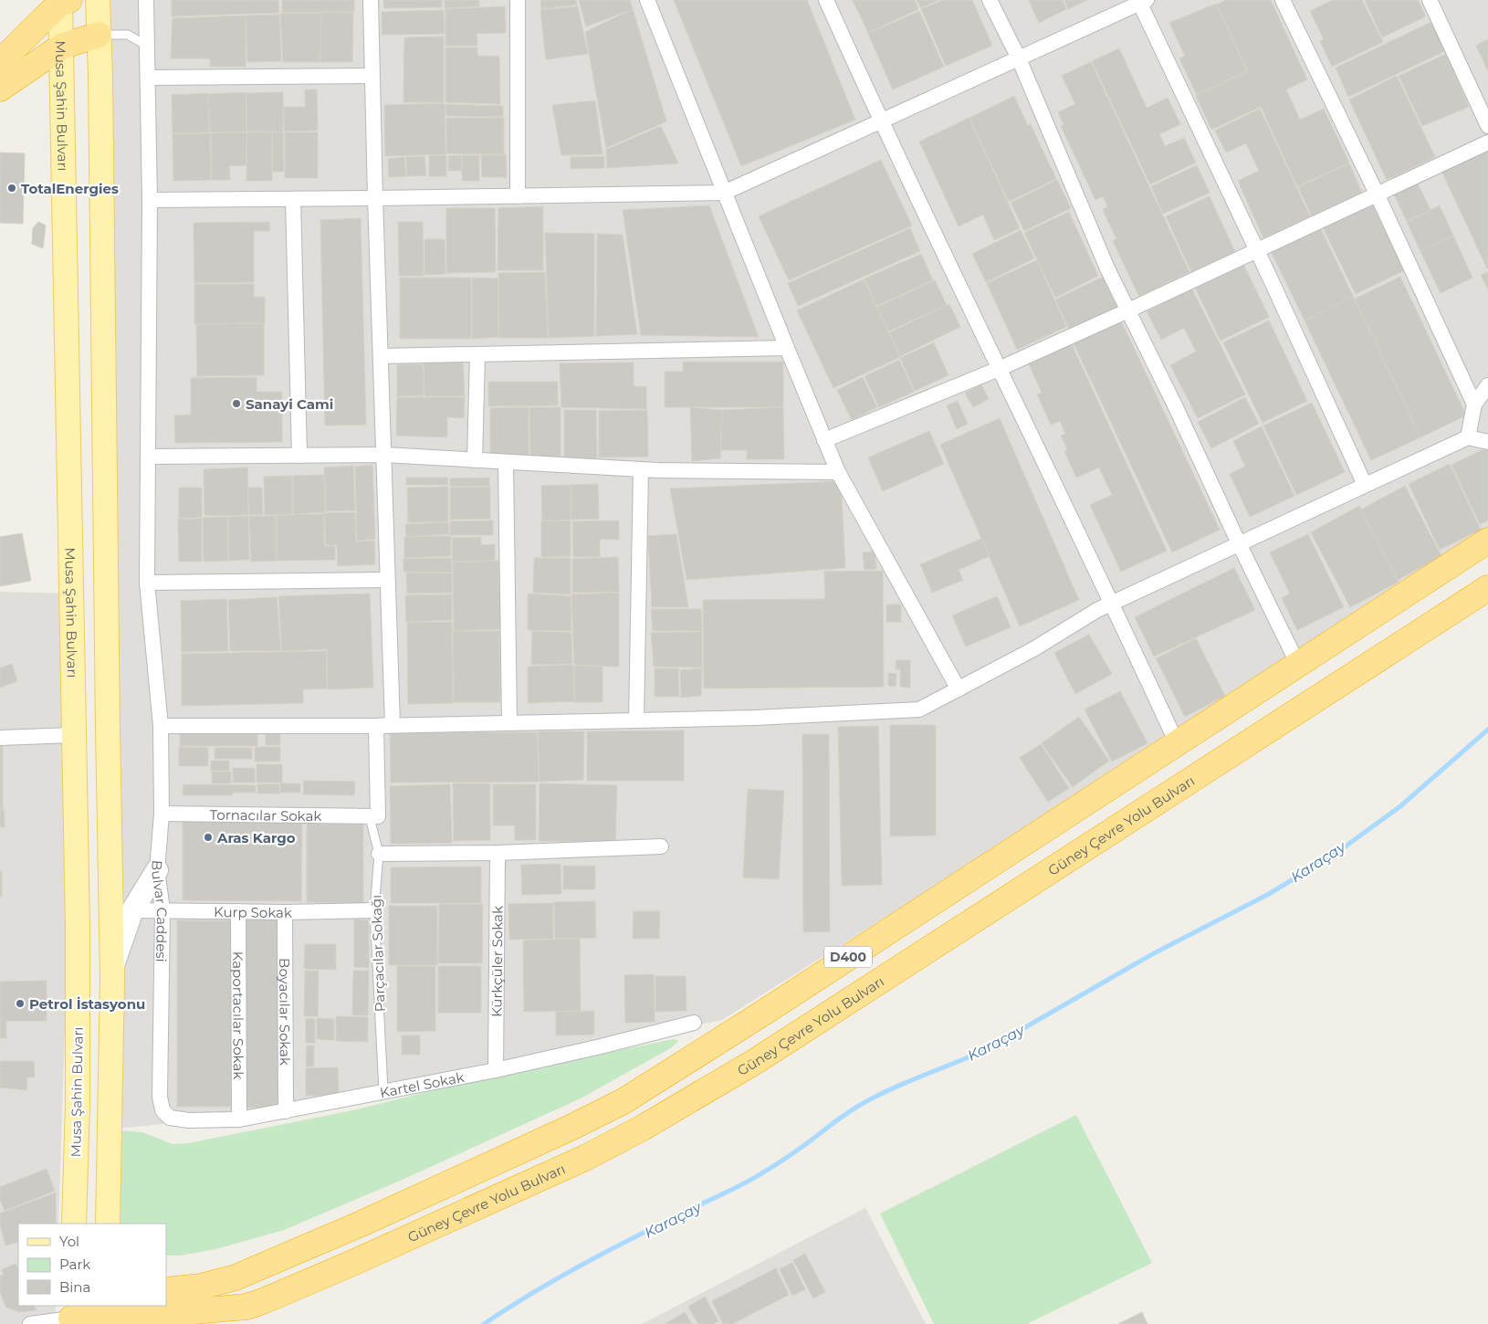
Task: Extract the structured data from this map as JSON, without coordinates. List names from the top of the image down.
{
  "streets": {
    "highway": ["Güney Çevre Yolu Bulvarı", "D400"],
    "main road": ["Musa Şahin Bulvarı"],
    "street": [
      "Tornacılar Sokak",
      "Bulvar Caddesi",
      "Kurp Sokak",
      "Kürkçüler Sokak",
      "Boyacılar Sokak",
      "Kaportacılar Sokak",
      "Kartel Sokak"
    ],
    "lane": ["Parçacılar Sokağı"]
  },
  "crossings": [
    ["Tornacılar Sokak", "Bulvar Caddesi"],
    ["Tornacılar Sokak", "Parçacılar Sokağı"],
    ["Bulvar Caddesi", "Kurp Sokak"],
    ["Bulvar Caddesi", "Kartel Sokak"],
    ["Kurp Sokak", "Parçacılar Sokağı"],
    ["Kurp Sokak", "Boyacılar Sokak"],
    ["Kurp Sokak", "Kaportacılar Sokak"],
    ["Parçacılar Sokağı", "Kartel Sokak"],
    ["Kürkçüler Sokak", "Kartel Sokak"],
    ["Boyacılar Sokak", "Kartel Sokak"],
    ["Kaportacılar Sokak", "Kartel Sokak"]
  ],
  "water": ["Karaçay"],
  "places": [
    "TotalEnergies",
    "Sanayi Cami",
    "Aras Kargo",
    "Petrol İstasyonu"
  ],
  "legend": ["Yol", "Park", "Bina"]
}
